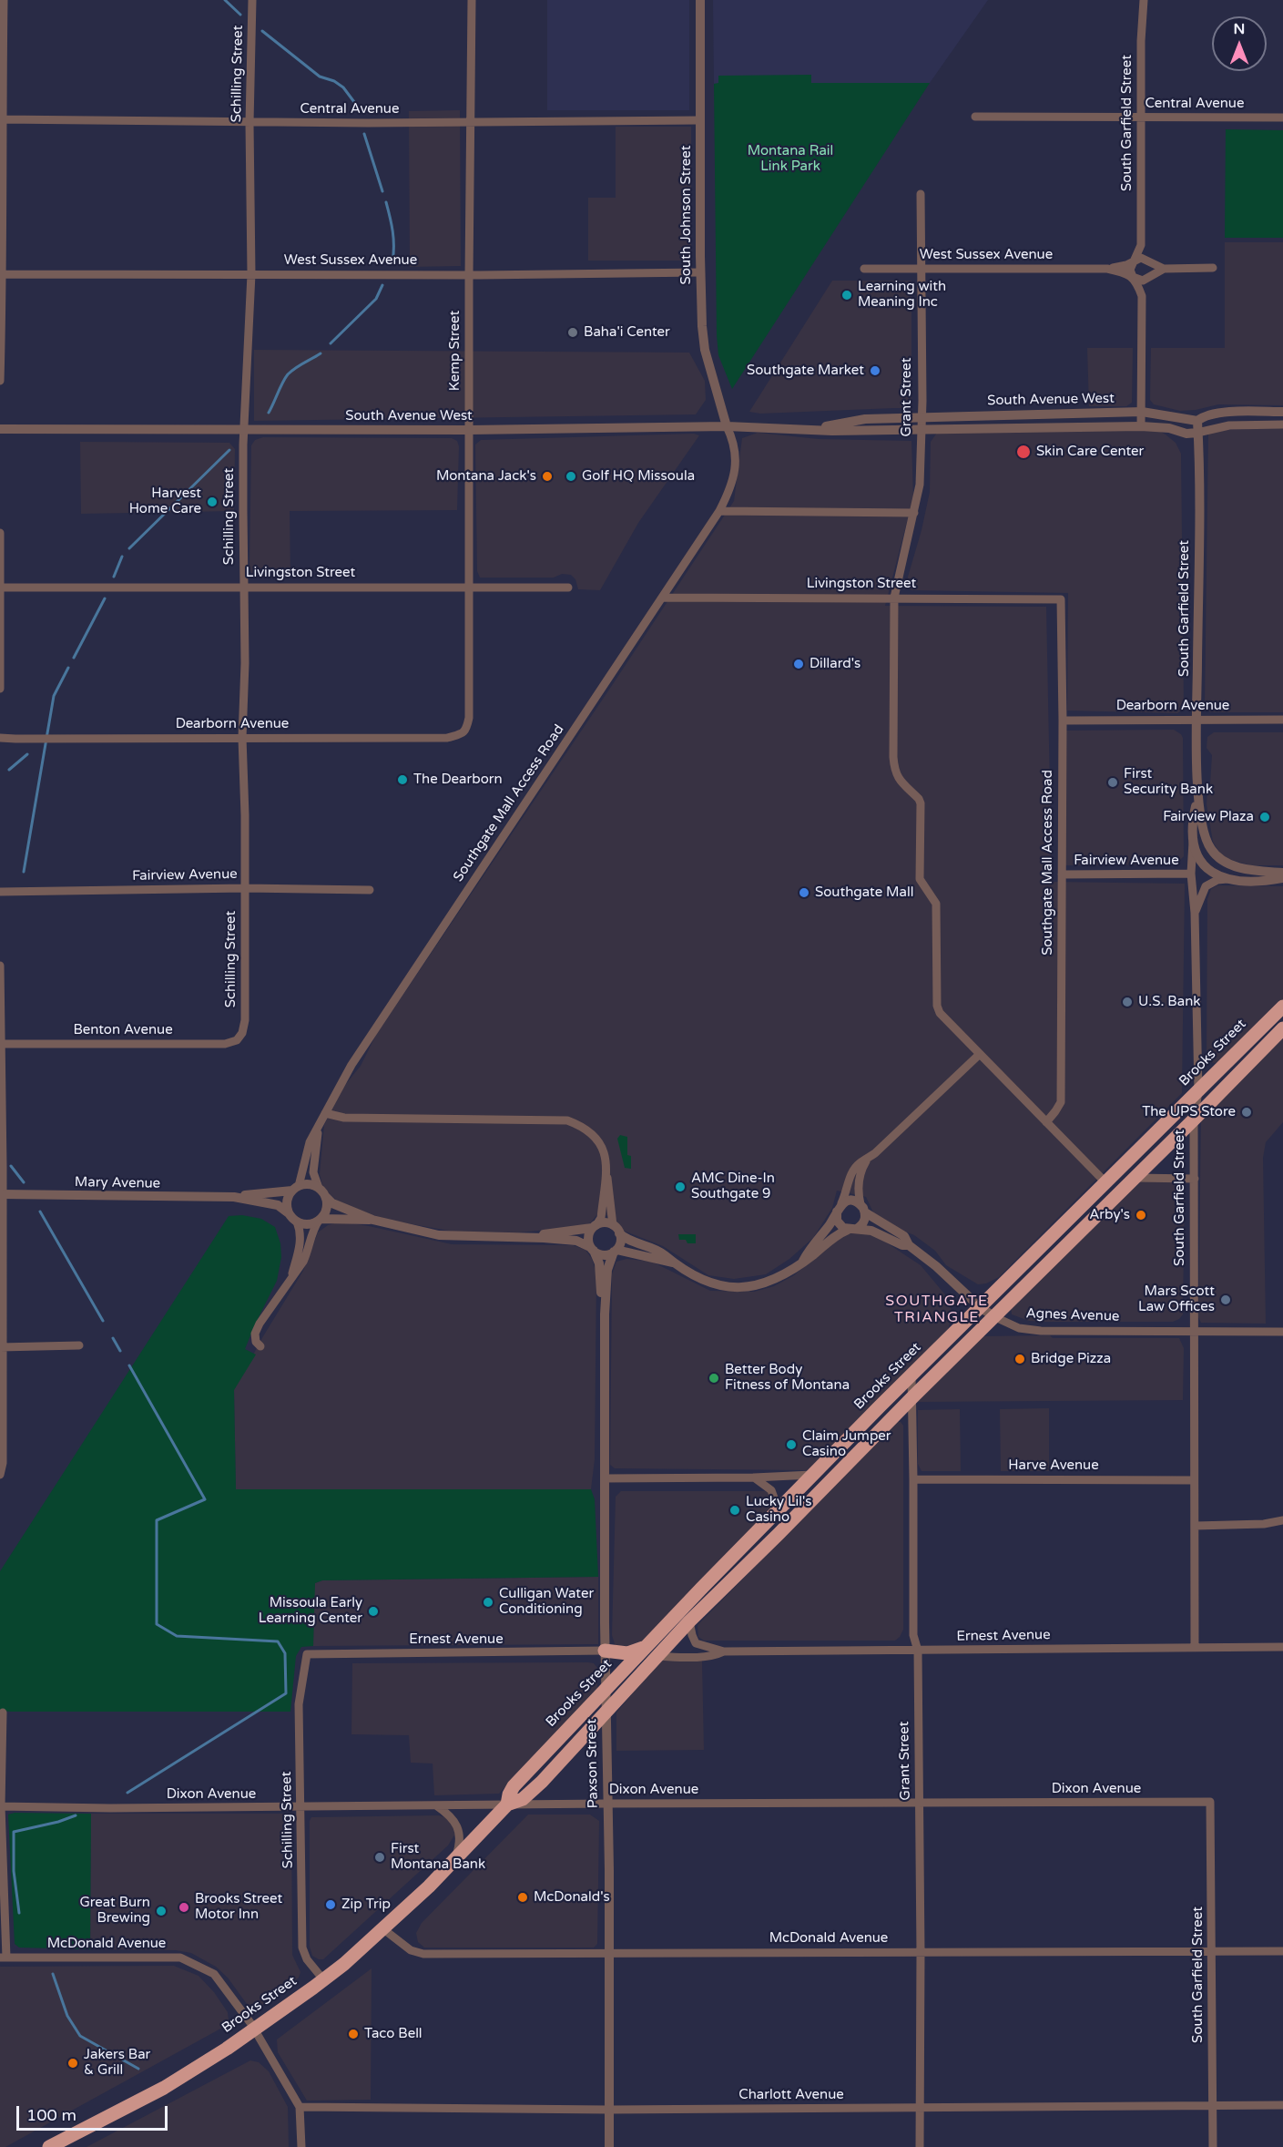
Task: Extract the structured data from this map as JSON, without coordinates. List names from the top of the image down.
{
  "streets": {
    "highway": ["Brooks Street"],
    "street": [
      "Schilling Street",
      "Central Avenue",
      "South Garfield Street",
      "South Johnson Street",
      "West Sussex Avenue",
      "Kemp Street",
      "Grant Street",
      "South Avenue West",
      "Livingston Street",
      "Dearborn Avenue",
      "Southgate Mall Access Road",
      "Fairview Avenue",
      "Benton Avenue",
      "Mary Avenue",
      "Agnes Avenue",
      "Harve Avenue",
      "Ernest Avenue",
      "Paxson Street",
      "Dixon Avenue",
      "McDonald Avenue",
      "Charlott Avenue"
    ]
  },
  "crossings": [
    ["Schilling Street", "Central Avenue"],
    ["Schilling Street", "West Sussex Avenue"],
    ["Schilling Street", "South Avenue West"],
    ["Schilling Street", "Livingston Street"],
    ["Schilling Street", "Dearborn Avenue"],
    ["Schilling Street", "Fairview Avenue"],
    ["Schilling Street", "Benton Avenue"],
    ["Schilling Street", "Brooks Street"],
    ["Schilling Street", "Ernest Avenue"],
    ["Schilling Street", "Dixon Avenue"],
    ["Central Avenue", "South Garfield Street"],
    ["Central Avenue", "South Johnson Street"],
    ["Central Avenue", "Kemp Street"],
    ["South Garfield Street", "West Sussex Avenue"],
    ["South Garfield Street", "South Avenue West"],
    ["South Garfield Street", "Dearborn Avenue"],
    ["South Garfield Street", "Fairview Avenue"],
    ["South Garfield Street", "Brooks Street"],
    ["South Garfield Street", "Agnes Avenue"],
    ["South Garfield Street", "Harve Avenue"],
    ["South Garfield Street", "Ernest Avenue"],
    ["South Garfield Street", "Dixon Avenue"],
    ["South Garfield Street", "McDonald Avenue"],
    ["South Garfield Street", "Charlott Avenue"],
    ["South Johnson Street", "West Sussex Avenue"],
    ["South Johnson Street", "South Avenue West"],
    ["South Johnson Street", "Southgate Mall Access Road"],
    ["West Sussex Avenue", "Kemp Street"],
    ["West Sussex Avenue", "Grant Street"],
    ["Kemp Street", "South Avenue West"],
    ["Kemp Street", "Livingston Street"],
    ["Kemp Street", "Dearborn Avenue"],
    ["Grant Street", "South Avenue West"],
    ["Grant Street", "Livingston Street"],
    ["Grant Street", "Brooks Street"],
    ["Grant Street", "Harve Avenue"],
    ["Grant Street", "Ernest Avenue"],
    ["Grant Street", "Dixon Avenue"],
    ["Grant Street", "McDonald Avenue"],
    ["Grant Street", "Charlott Avenue"],
    ["South Avenue West", "Southgate Mall Access Road"],
    ["Livingston Street", "Southgate Mall Access Road"],
    ["Dearborn Avenue", "Southgate Mall Access Road"],
    ["Southgate Mall Access Road", "Fairview Avenue"],
    ["Southgate Mall Access Road", "Mary Avenue"],
    ["Brooks Street", "Agnes Avenue"],
    ["Brooks Street", "Ernest Avenue"],
    ["Brooks Street", "Paxson Street"],
    ["Brooks Street", "Dixon Avenue"],
    ["Brooks Street", "McDonald Avenue"],
    ["Ernest Avenue", "Paxson Street"],
    ["Paxson Street", "Dixon Avenue"],
    ["Paxson Street", "McDonald Avenue"],
    ["Paxson Street", "Charlott Avenue"],
    ["McDonald Avenue", "Charlott Avenue"]
  ],
  "districts": ["SOUTHGATE TRIANGLE"],
  "parks": ["Montana Rail Link Park"],
  "places": [
    "Learning with Meaning Inc",
    "Baha'i Center",
    "Southgate Market",
    "Skin Care Center",
    "Montana Jack's",
    "Golf HQ Missoula",
    "Harvest Home Care",
    "Dillard's",
    "The Dearborn",
    "First Security Bank",
    "Fairview Plaza",
    "Southgate Mall",
    "U.S. Bank",
    "The UPS Store",
    "AMC Dine-In Southgate 9",
    "Arby's",
    "Mars Scott Law Offices",
    "Bridge Pizza",
    "Better Body Fitness of Montana",
    "Claim Jumper Casino",
    "Lucky Lil's Casino",
    "Culligan Water Conditioning",
    "Missoula Early Learning Center",
    "First Montana Bank",
    "McDonald's",
    "Zip Trip",
    "Brooks Street Motor Inn",
    "Great Burn Brewing",
    "Taco Bell",
    "Jakers Bar & Grill"
  ],
  "scale_bar": "100 m",
  "north": "top"
}
